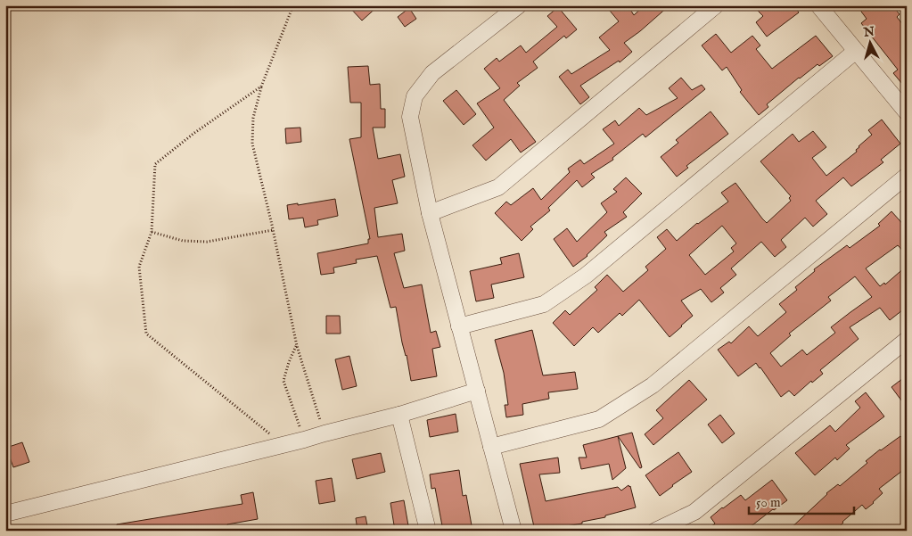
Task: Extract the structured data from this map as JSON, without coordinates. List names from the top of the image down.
{
  "scale_bar": "50 m",
  "north": "top"
}
